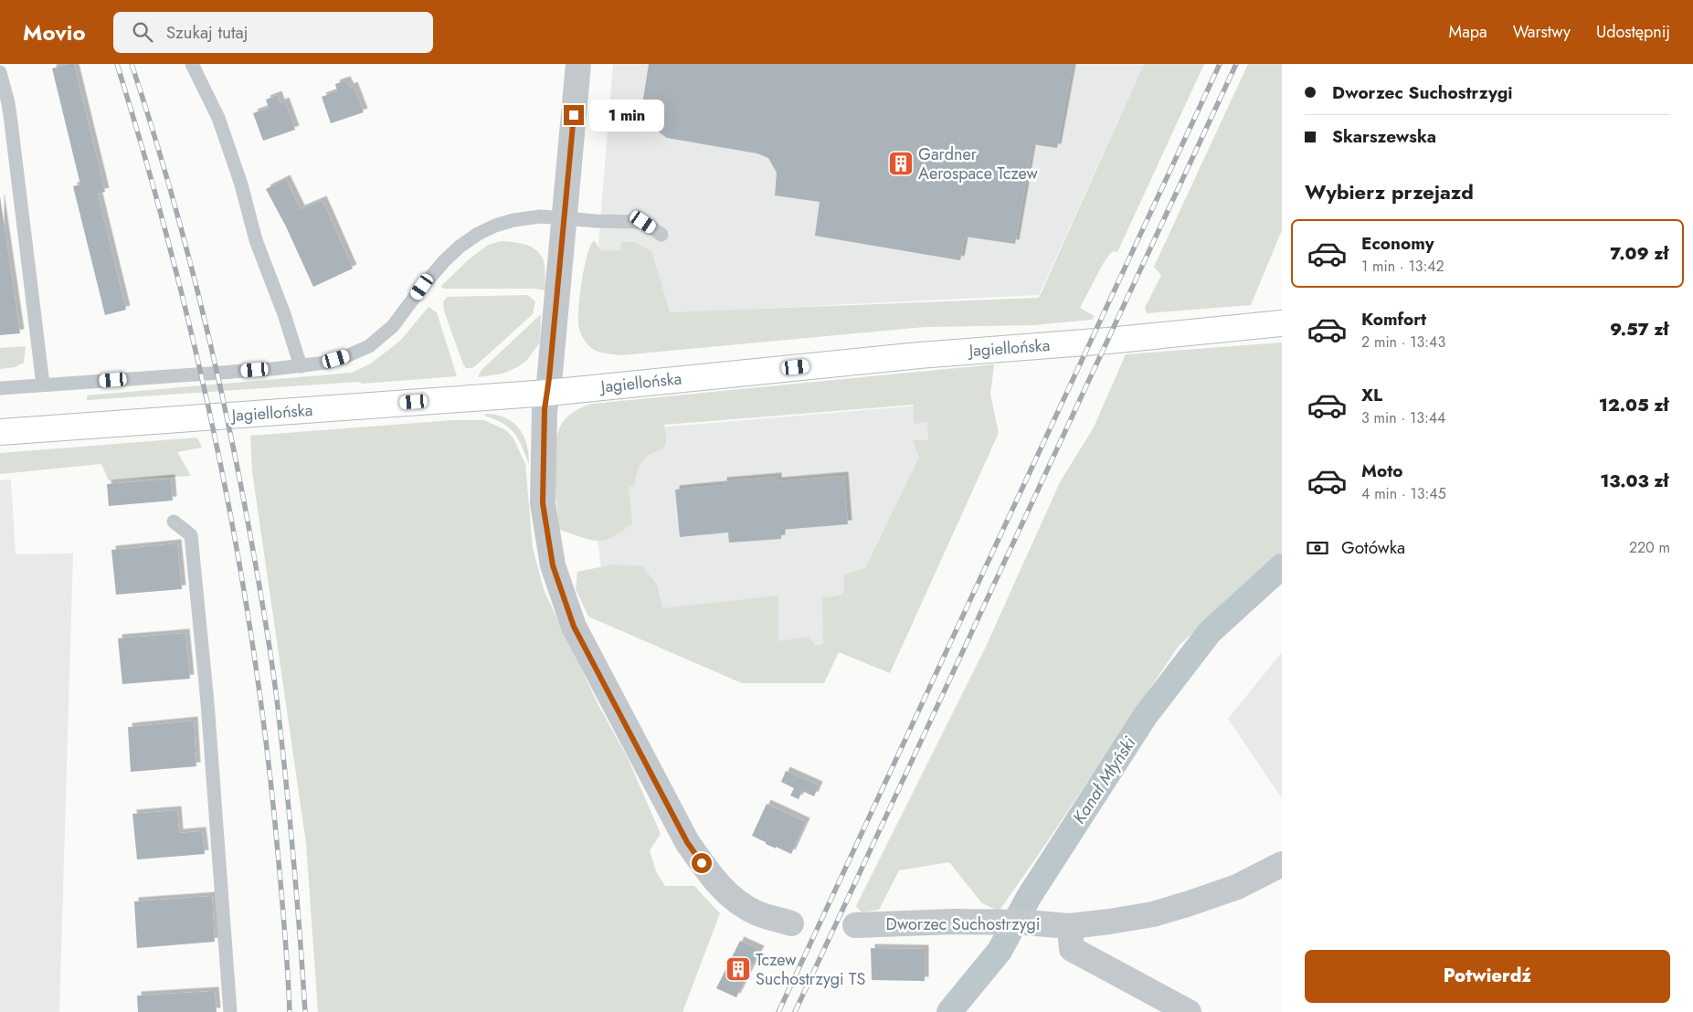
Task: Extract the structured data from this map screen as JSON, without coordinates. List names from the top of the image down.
{
  "streets": {
    "main road": ["Jagiellońska"],
    "street": ["Dworzec Suchostrzygi"]
  },
  "water": ["Kanał Młyński"],
  "places": {
    "building": ["Gardner Aerospace Tczew", "Tczew Suchostrzygi TS"]
  },
  "page": {
    "header": "Movio",
    "search": "Szukaj tutaj",
    "nav": ["Mapa", "Warstwy", "Udostępnij"],
    "banner": ["Dworzec Suchostrzygi", "Skarszewska"],
    "bubble": "1 min",
    "heading": "Wybierz przejazd",
    "list": [
      {
        "name": "Economy",
        "note": "1 min · 13:42",
        "value": "7.09 zł"
      },
      {
        "name": "Komfort",
        "note": "2 min · 13:43",
        "value": "9.57 zł"
      },
      {
        "name": "XL",
        "note": "3 min · 13:44",
        "value": "12.05 zł"
      },
      {
        "name": "Moto",
        "note": "4 min · 13:45",
        "value": "13.03 zł"
      }
    ],
    "pay": ["Gotówka", "220 m"],
    "buttons": "Potwierdź"
  }
}
